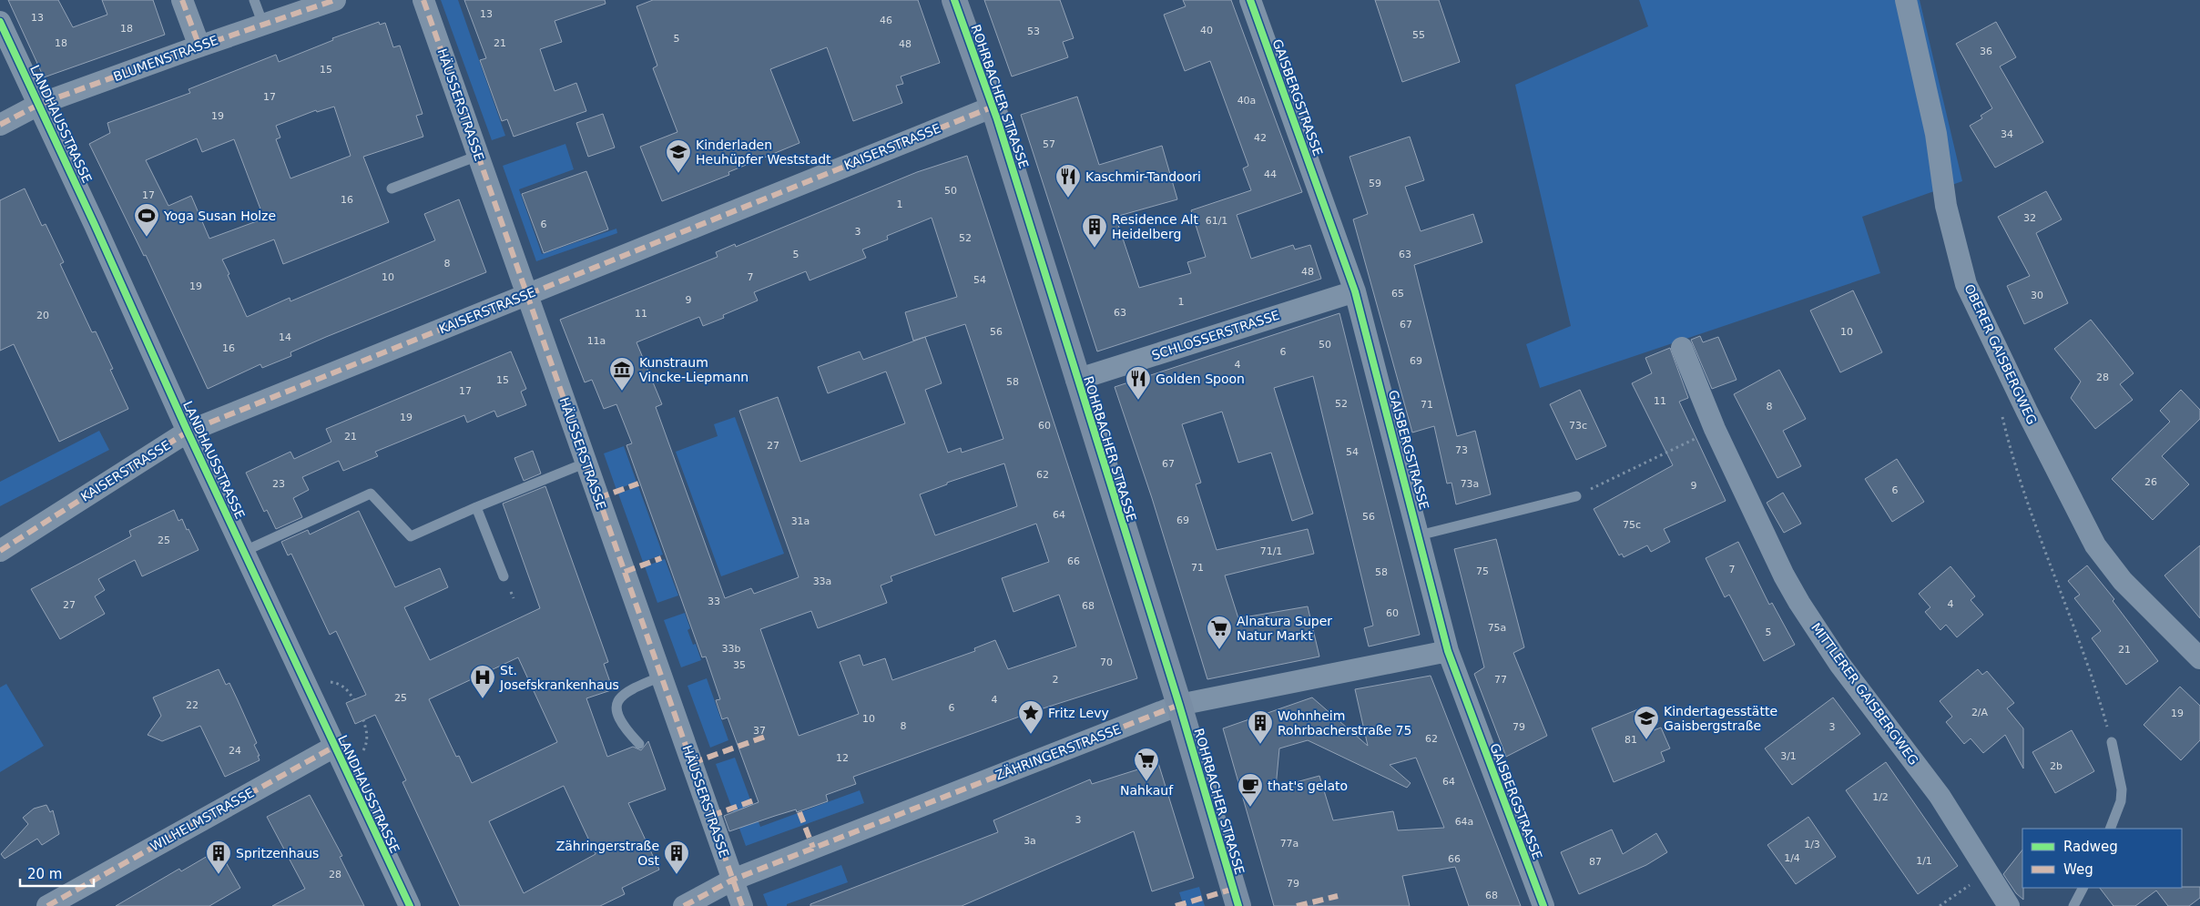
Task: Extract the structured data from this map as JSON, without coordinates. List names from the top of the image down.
{
  "streets": {
    "main road": ["ROHRBACHER STRASSE"],
    "street": [
      "BLUMENSTRASSE",
      "GAISBERGSTRASSE",
      "HÄUSSERSTRASSE",
      "LANDHAUSSTRASSE",
      "KAISERSTRASSE",
      "SCHLOSSERSTRASSE",
      "OBERER GAISBERGWEG",
      "MITTLERER GAISBERGWEG",
      "ZÄHRINGERSTRASSE",
      "WILHELMSTRASSE"
    ]
  },
  "crossings": [
    ["BLUMENSTRASSE", "LANDHAUSSTRASSE"],
    ["ROHRBACHER STRASSE", "KAISERSTRASSE"],
    ["ROHRBACHER STRASSE", "SCHLOSSERSTRASSE"],
    ["ROHRBACHER STRASSE", "ZÄHRINGERSTRASSE"],
    ["GAISBERGSTRASSE", "SCHLOSSERSTRASSE"],
    ["GAISBERGSTRASSE", "ZÄHRINGERSTRASSE"],
    ["HÄUSSERSTRASSE", "KAISERSTRASSE"],
    ["HÄUSSERSTRASSE", "ZÄHRINGERSTRASSE"],
    ["LANDHAUSSTRASSE", "KAISERSTRASSE"],
    ["LANDHAUSSTRASSE", "WILHELMSTRASSE"]
  ],
  "places": {
    "school or university": ["Kinderladen Heuhüpfer Weststadt", "Kindertagesstätte Gaisbergstraße"],
    "restaurant": ["Kaschmir-Tandoori", "Golden Spoon"],
    "sports": ["Yoga Susan Holze"],
    "building": [
      "Residence Alt Heidelberg",
      "Wohnheim Rohrbacherstraße 75",
      "Spritzenhaus",
      "Zähringerstraße Ost"
    ],
    "museum": ["Kunstraum Vincke-Liepmann"],
    "supermarket": ["Alnatura Super Natur Markt", "Nahkauf"],
    "hospital": ["St. Josefskrankenhaus"],
    "place": ["Fritz Levy"],
    "cafe": ["that's gelato"]
  },
  "house_numbers": [
    "13",
    "13",
    "46",
    "18",
    "40",
    "53",
    "55",
    "5",
    "18",
    "21",
    "48",
    "36",
    "15",
    "17",
    "40a",
    "19",
    "34",
    "42",
    "57",
    "44",
    "59",
    "50",
    "17",
    "16",
    "1",
    "32",
    "61/1",
    "6",
    "3",
    "52",
    "5",
    "63",
    "8",
    "48",
    "10",
    "7",
    "54",
    "19",
    "65",
    "30",
    "9",
    "1",
    "63",
    "11",
    "20",
    "67",
    "56",
    "10",
    "14",
    "11a",
    "50",
    "16",
    "6",
    "69",
    "4",
    "28",
    "15",
    "58",
    "17",
    "11",
    "52",
    "71",
    "8",
    "19",
    "60",
    "73c",
    "21",
    "27",
    "73",
    "54",
    "67",
    "62",
    "26",
    "23",
    "73a",
    "9",
    "6",
    "64",
    "56",
    "69",
    "31a",
    "75c",
    "25",
    "71/1",
    "66",
    "71",
    "7",
    "75",
    "58",
    "33a",
    "33",
    "4",
    "27",
    "68",
    "60",
    "75a",
    "5",
    "33b",
    "21",
    "70",
    "35",
    "2",
    "77",
    "25",
    "4",
    "22",
    "6",
    "2/A",
    "19",
    "10",
    "8",
    "79",
    "3",
    "37",
    "62",
    "81",
    "24",
    "3/1",
    "12",
    "2b",
    "64",
    "1/2",
    "3",
    "64a",
    "3a",
    "77a",
    "1/3",
    "1/4",
    "66",
    "1/1",
    "87",
    "28",
    "79",
    "68"
  ],
  "legend": ["Radweg", "Weg"],
  "scale_bar": "20 m"
}
